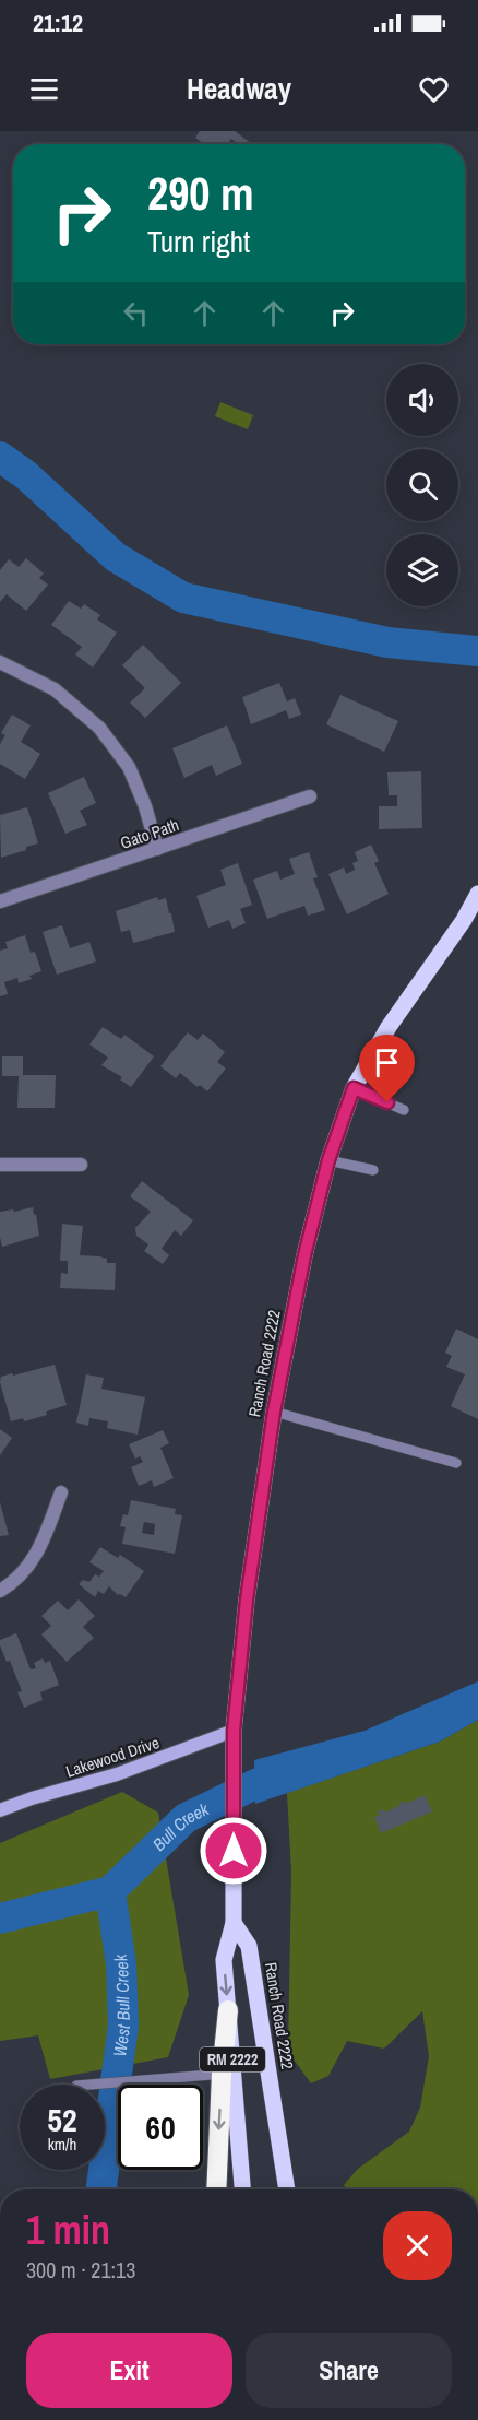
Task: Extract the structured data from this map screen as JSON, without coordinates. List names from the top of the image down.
{
  "streets": {
    "main road": ["Ranch Road 2222", "RM 2222"],
    "street": ["Gato Path", "Lakewood Drive"]
  },
  "crossings": [
    ["Ranch Road 2222", "Lakewood Drive"]
  ],
  "water": ["Bull Creek", "West Bull Creek"],
  "page": {
    "status": "21:12",
    "header": "Headway",
    "turn": ["290 m", "Turn right"],
    "speed": "52 km/h",
    "limit": "60",
    "heading": ["1 min", "300 m · 21:13"],
    "buttons": ["Exit", "Share"]
  }
}
